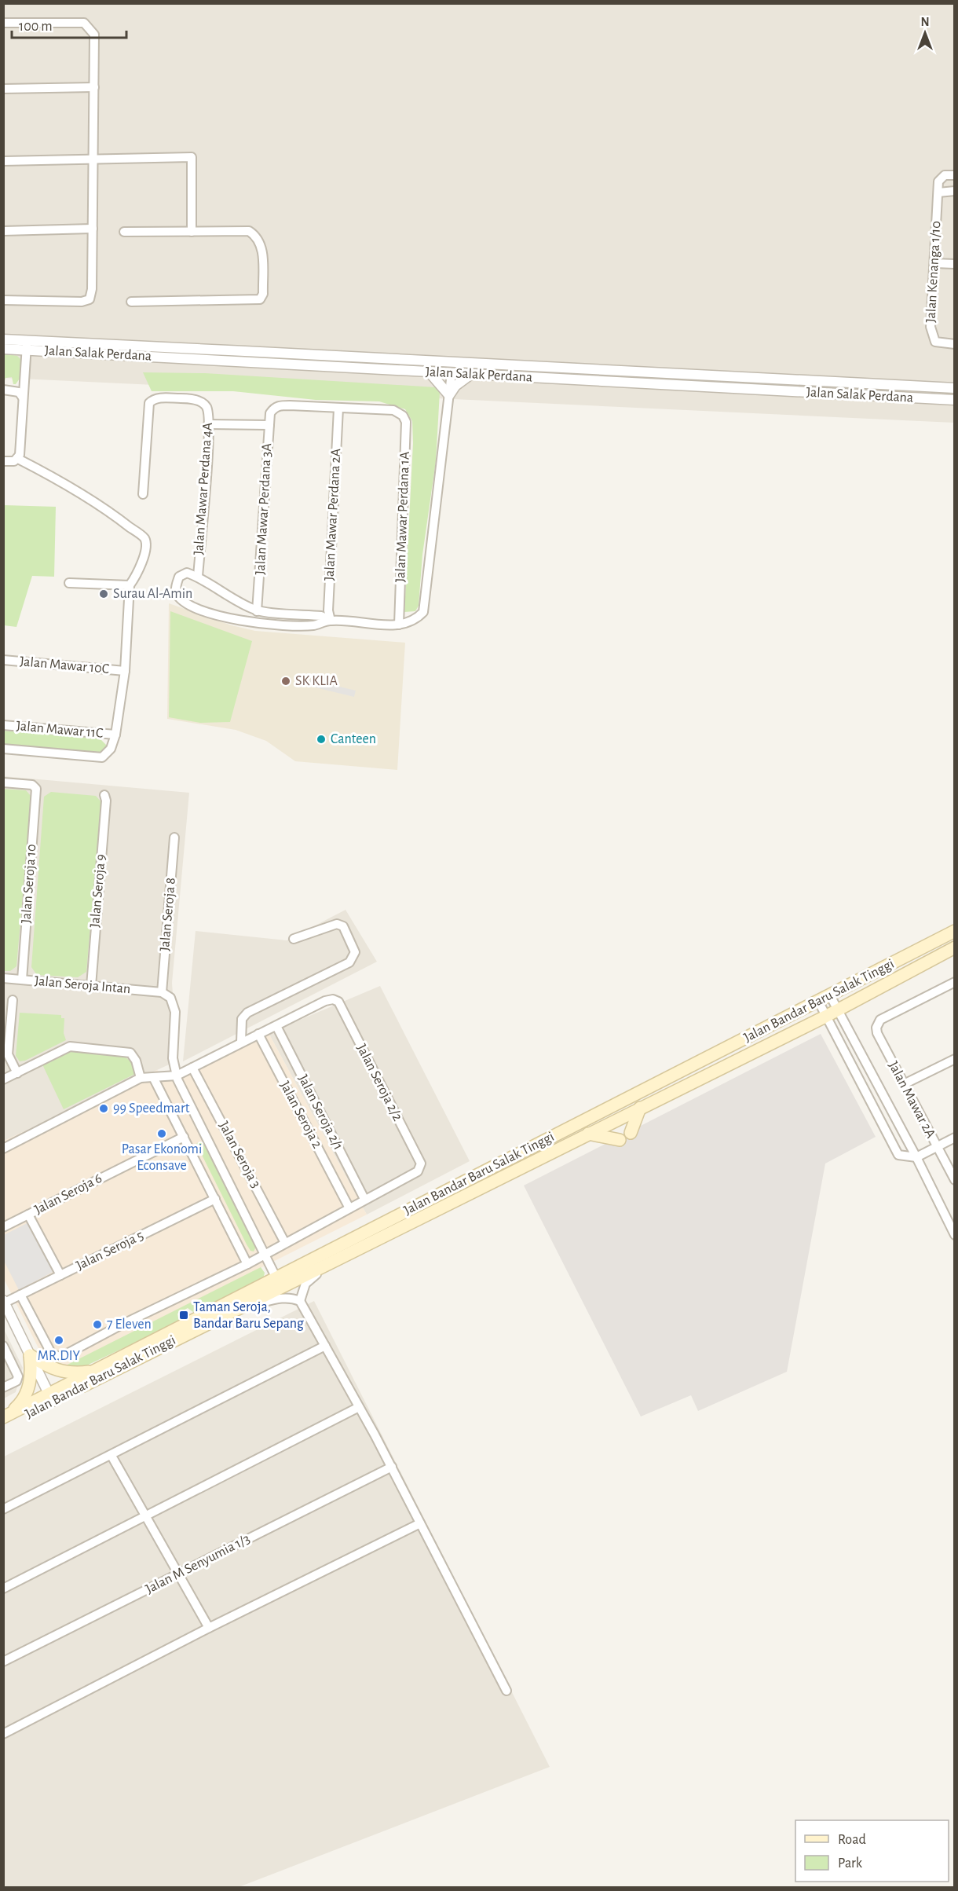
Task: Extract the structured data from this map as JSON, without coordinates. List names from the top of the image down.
{
  "streets": {
    "main road": ["Jalan Bandar Baru Salak Tinggi"],
    "street": [
      "Jalan Kenanga 1/10",
      "Jalan Salak Perdana",
      "Jalan Mawar Perdana 4A",
      "Jalan Mawar Perdana 3A",
      "Jalan Mawar Perdana 2A",
      "Jalan Mawar Perdana 1A",
      "Jalan Mawar 10C",
      "Jalan Mawar 11C",
      "Jalan Seroja 10",
      "Jalan Seroja 9",
      "Jalan Seroja 8",
      "Jalan Seroja Intan",
      "Jalan Seroja 2/2",
      "Jalan Mawar 2A",
      "Jalan Seroja 2/1",
      "Jalan Seroja 2",
      "Jalan Seroja 3",
      "Jalan Seroja 6",
      "Jalan Seroja 5",
      "Jalan M Senyumia 1/3"
    ]
  },
  "crossings": [
    ["Jalan Mawar Perdana 3A", "Jalan Mawar Perdana 2A"],
    ["Jalan Mawar Perdana 3A", "Jalan Mawar Perdana 1A"],
    ["Jalan Mawar Perdana 2A", "Jalan Mawar Perdana 1A"],
    ["Jalan Seroja 10", "Jalan Seroja Intan"],
    ["Jalan Seroja 9", "Jalan Seroja Intan"],
    ["Jalan Seroja 8", "Jalan Seroja Intan"],
    ["Jalan Seroja 2/2", "Jalan Seroja 2/1"]
  ],
  "places": {
    "other": [
      "Surau Al-Amin",
      "SK KLIA",
      "Canteen",
      "99 Speedmart",
      "Pasar Ekonomi Econsave",
      "7 Eleven",
      "MR.DIY"
    ],
    "transit": ["Taman Seroja, Bandar Baru Sepang"]
  },
  "legend": ["Road", "Park"],
  "scale_bar": "100 m",
  "north": "top"
}
